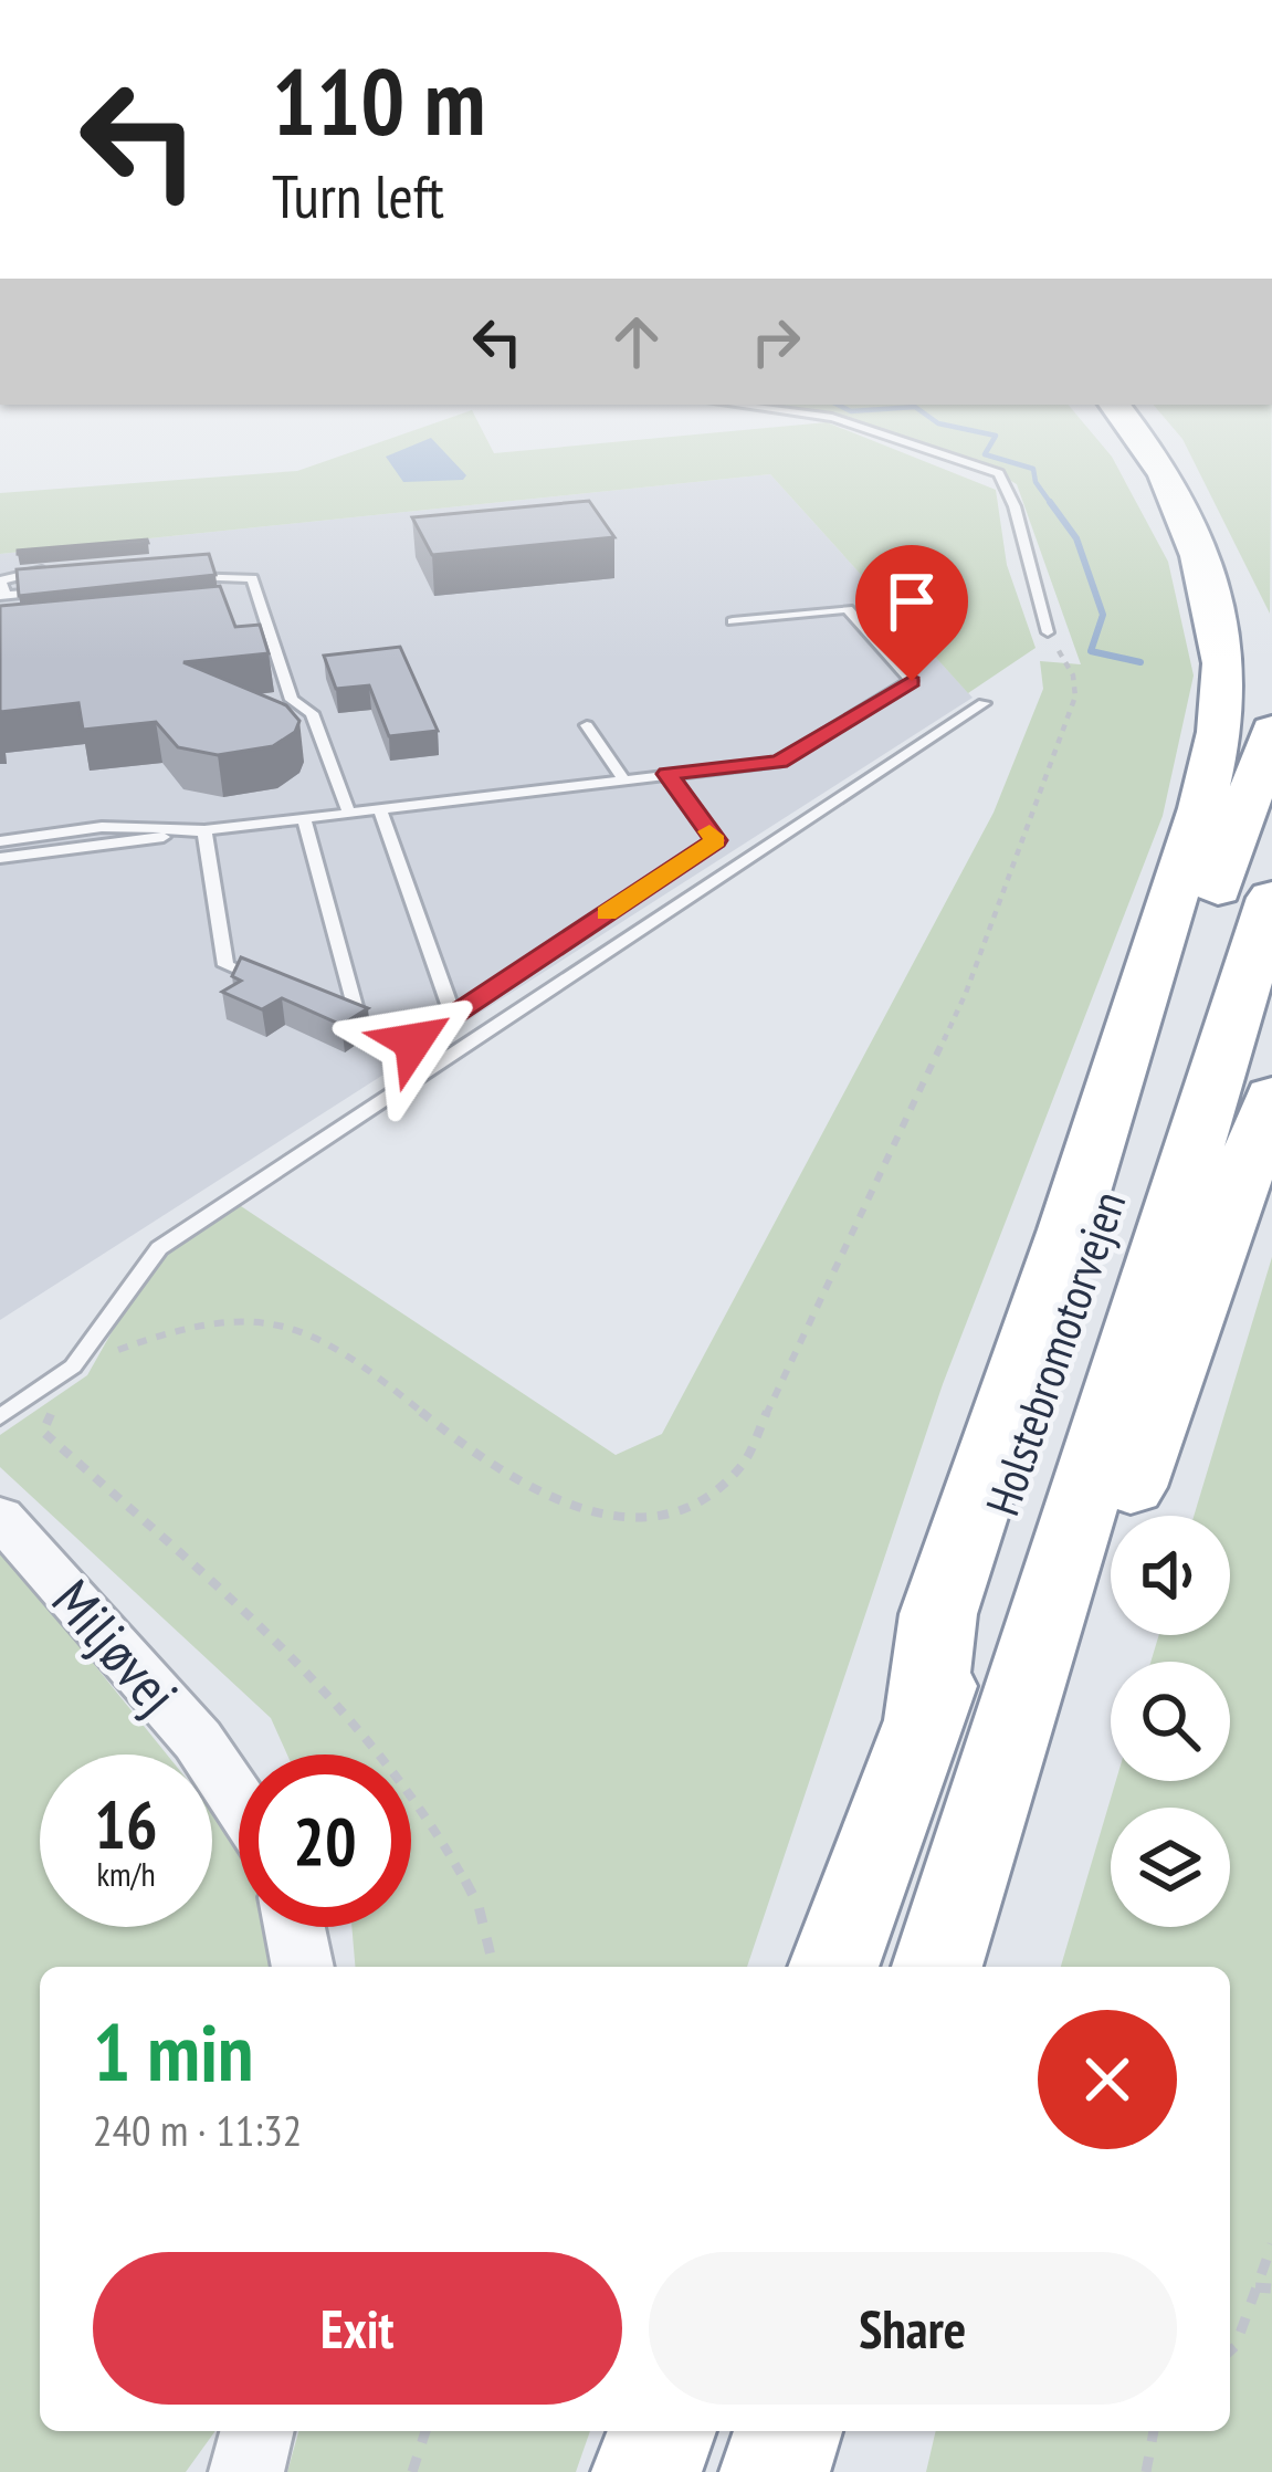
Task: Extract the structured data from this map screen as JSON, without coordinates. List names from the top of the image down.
{
  "streets": {
    "highway": ["Holstebromotorvejen"],
    "street": ["Miljøvej"]
  },
  "page": {
    "turn": ["110 m", "Turn left"],
    "speed": "16 km/h",
    "limit": "20",
    "heading": ["1 min", "240 m · 11:32"],
    "buttons": ["Exit", "Share"]
  }
}
